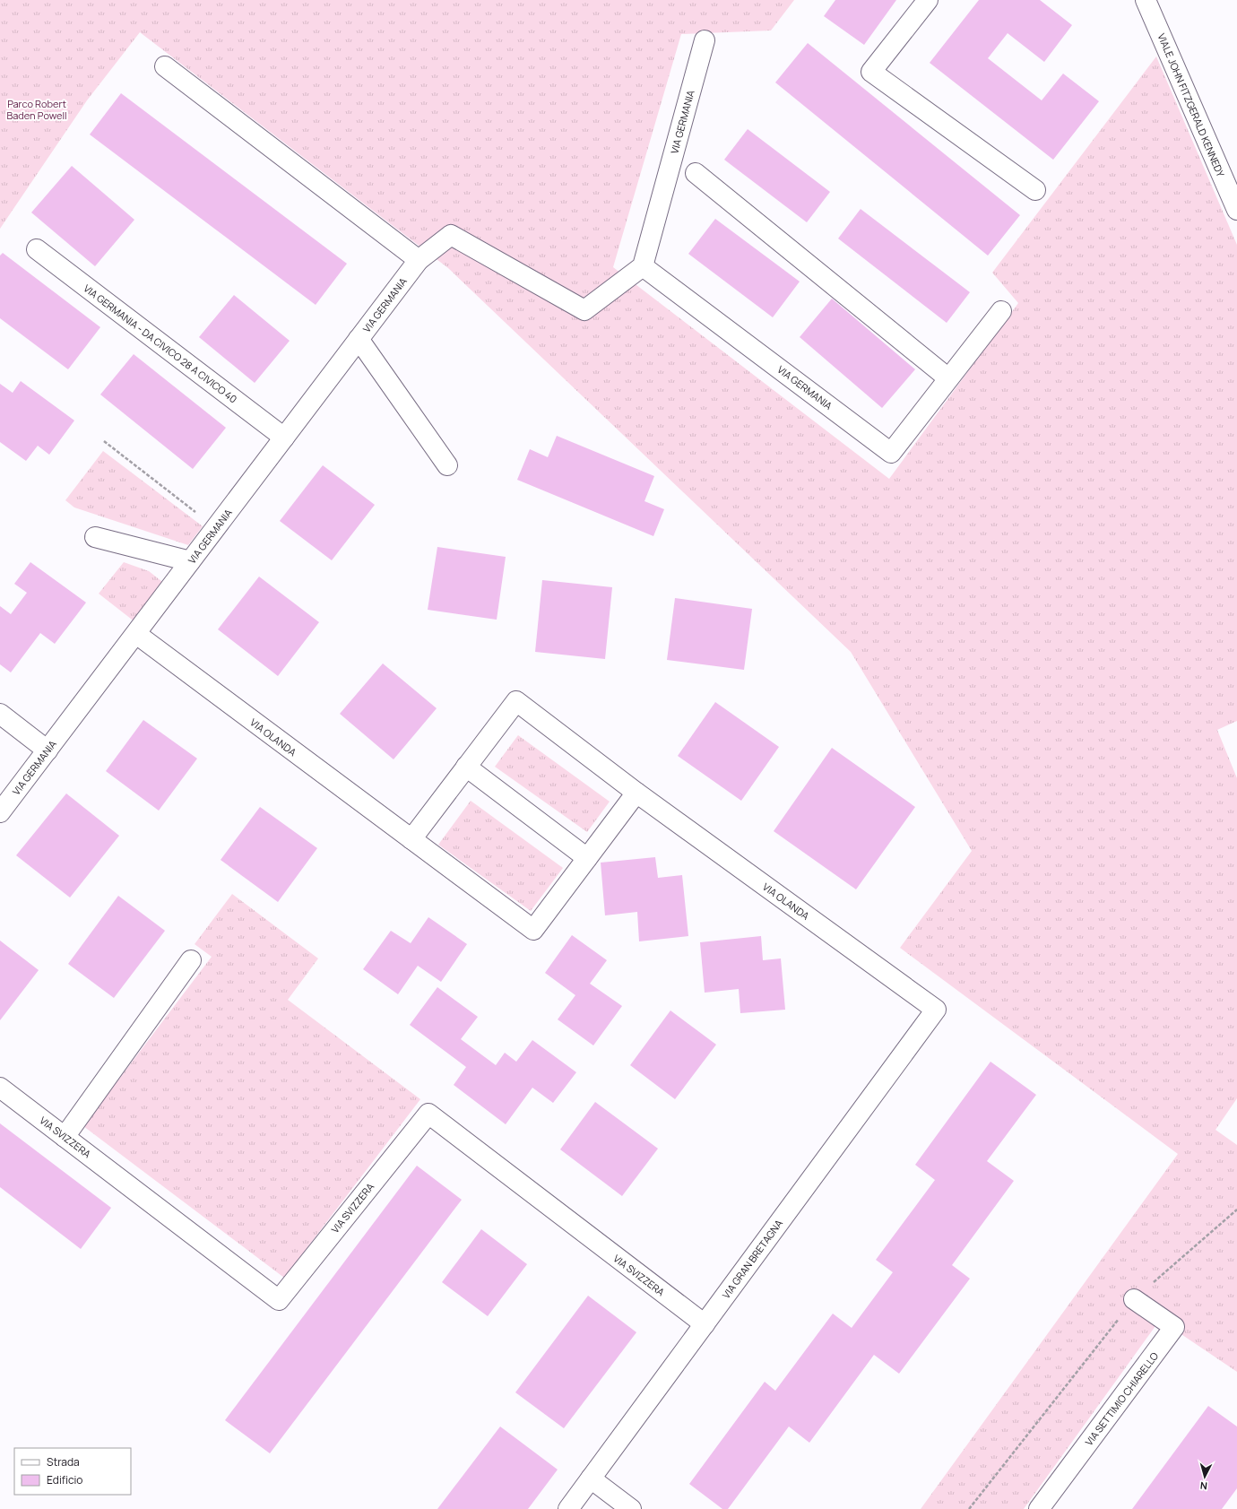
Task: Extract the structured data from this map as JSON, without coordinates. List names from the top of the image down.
{
  "streets": {
    "street": [
      "VIALE JOHN FITZGERALD KENNEDY",
      "VIA GERMANIA",
      "VIA GERMANIA - DA CIVICO 28 A CIVICO 40",
      "VIA OLANDA",
      "VIA SVIZZERA",
      "VIA GRAN BRETAGNA",
      "VIA SETTIMIO CHIARELLO"
    ]
  },
  "crossings": [
    ["VIA GERMANIA", "VIA GERMANIA - DA CIVICO 28 A CIVICO 40"],
    ["VIA GERMANIA", "VIA OLANDA"],
    ["VIA OLANDA", "VIA GRAN BRETAGNA"],
    ["VIA SVIZZERA", "VIA GRAN BRETAGNA"]
  ],
  "parks": ["Parco Robert Baden Powell"],
  "legend": ["Strada", "Edificio"],
  "north": "bottom"
}
